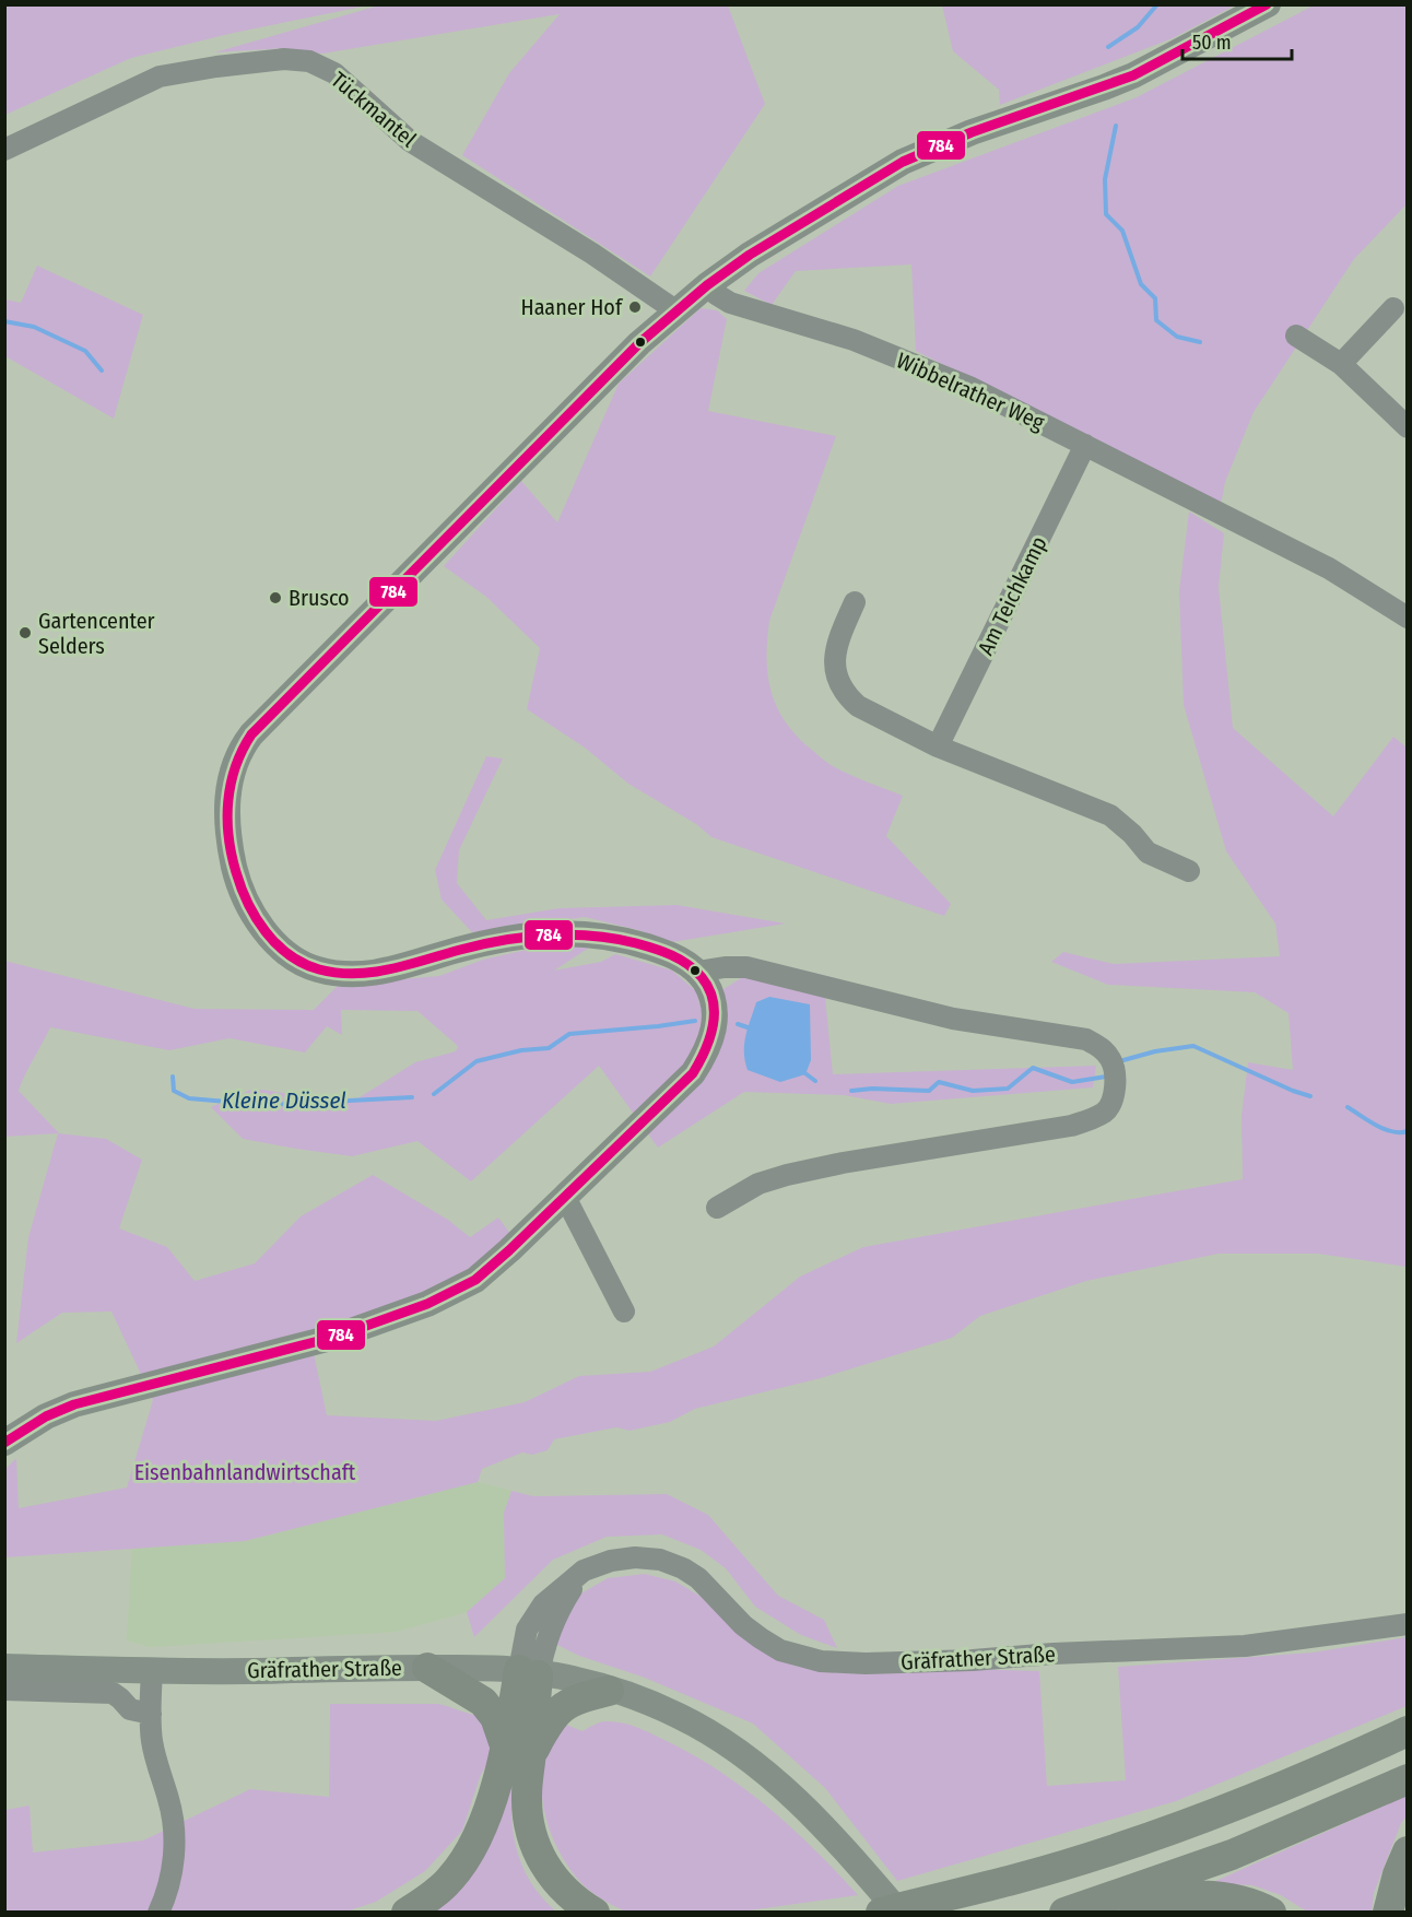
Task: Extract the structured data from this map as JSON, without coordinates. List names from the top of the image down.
{
  "streets": {
    "main road": ["Gräfrather Straße"],
    "street": ["Tückmantel", "Wibbelrather Weg", "Am Teichkamp"]
  },
  "crossings": [
    ["Wibbelrather Weg", "Am Teichkamp"]
  ],
  "water": ["Kleine Düssel"],
  "parks": ["Eisenbahnlandwirtschaft"],
  "places": ["Haaner Hof", "Brusco", "Gartencenter Selders"],
  "lines": ["transit line 784"],
  "scale_bar": "50 m"
}
